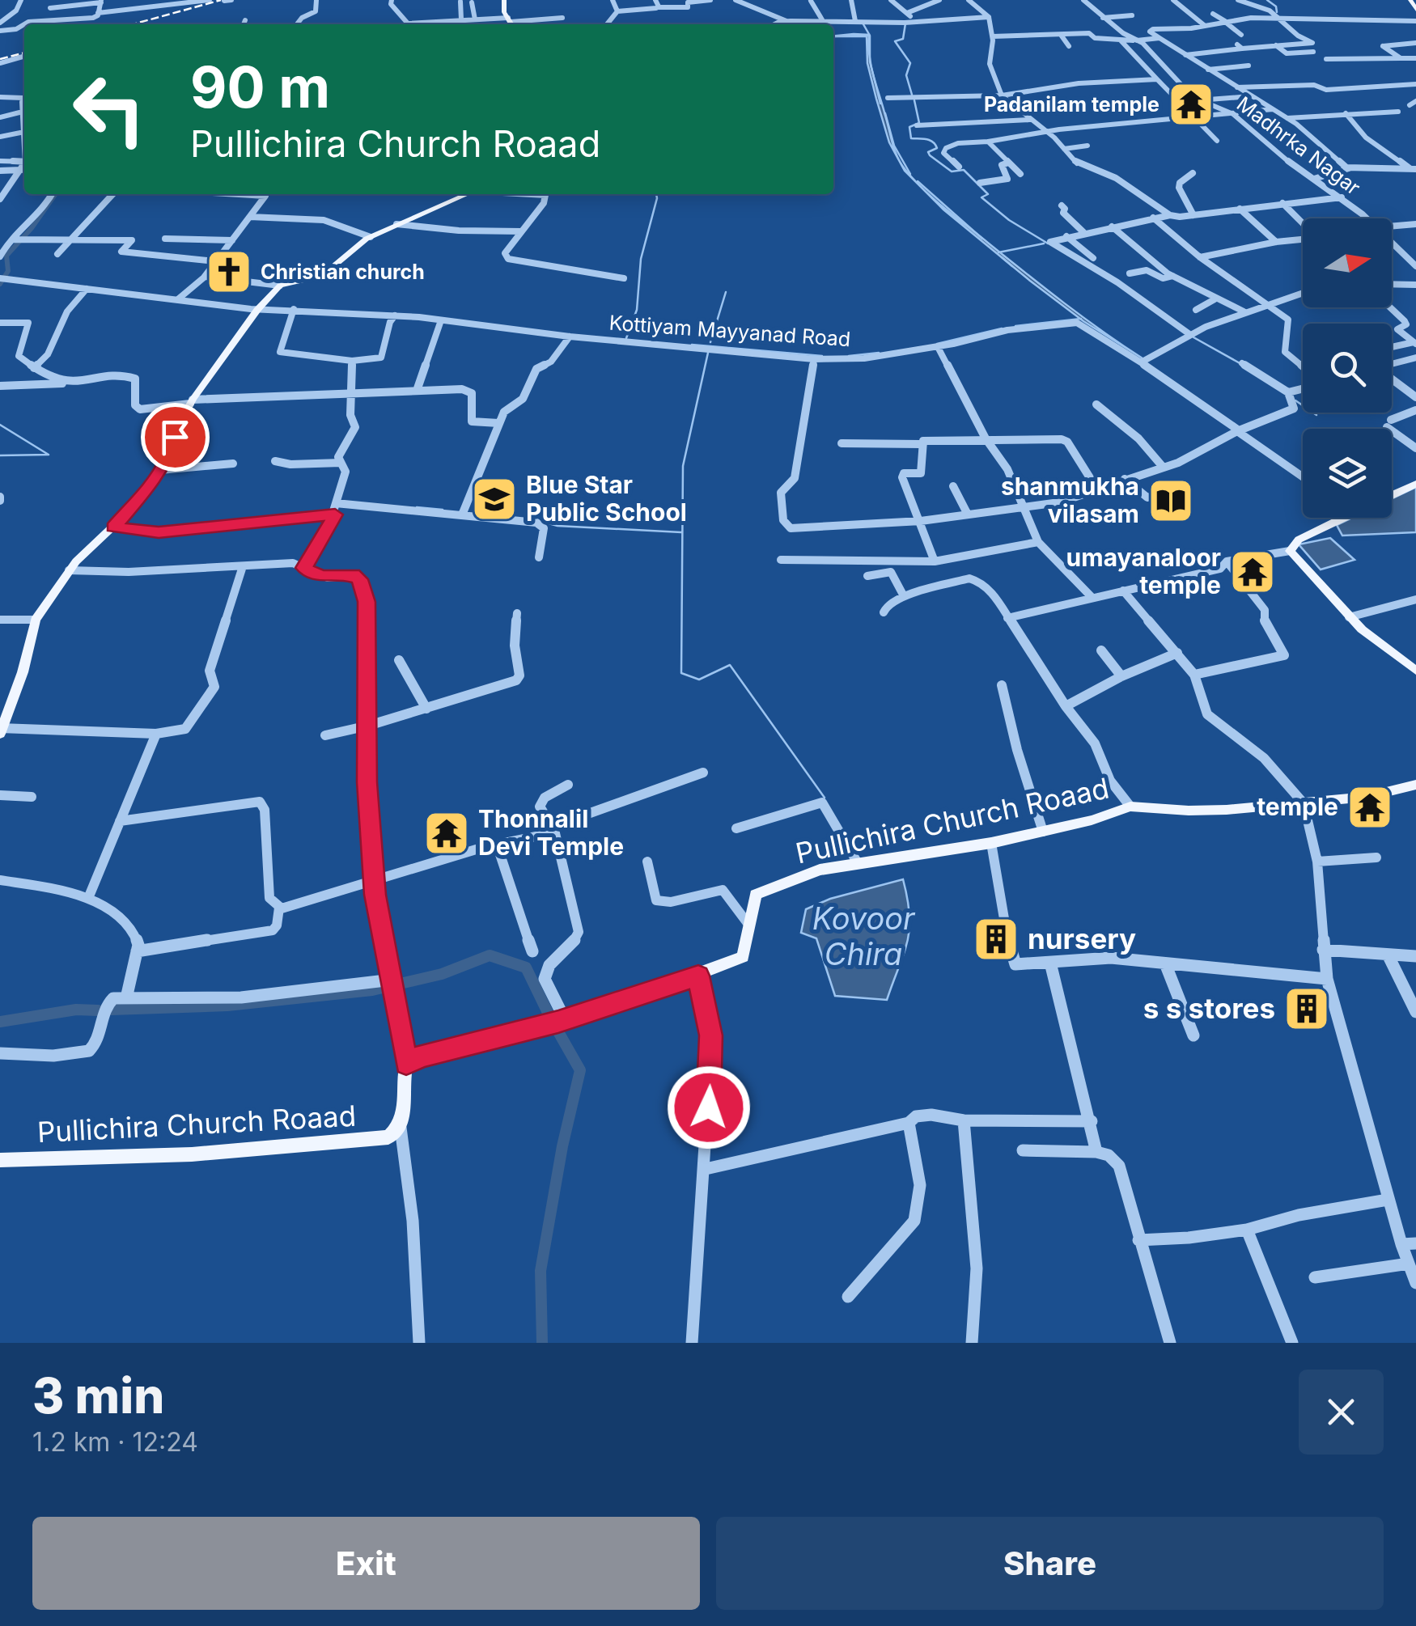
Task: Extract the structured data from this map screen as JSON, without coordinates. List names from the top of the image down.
{
  "streets": {
    "main road": ["Pullichira Church Roaad"],
    "street": ["Madhrka Nagar", "Kottiyam Mayyanad Road"]
  },
  "water": ["Kovoor Chira"],
  "places": {
    "temple": [
      "Padanilam temple",
      "umayanaloor temple",
      "temple",
      "Thonnalil Devi Temple"
    ],
    "church": ["Christian church"],
    "school or university": ["Blue Star Public School"],
    "library": ["shanmukha vilasam"],
    "building": ["nursery", "s s stores"]
  },
  "north": "right",
  "page": {
    "turn": ["90 m", "Pullichira Church Roaad"],
    "heading": ["3 min", "1.2 km · 12:24"],
    "buttons": ["Exit", "Share"]
  }
}
